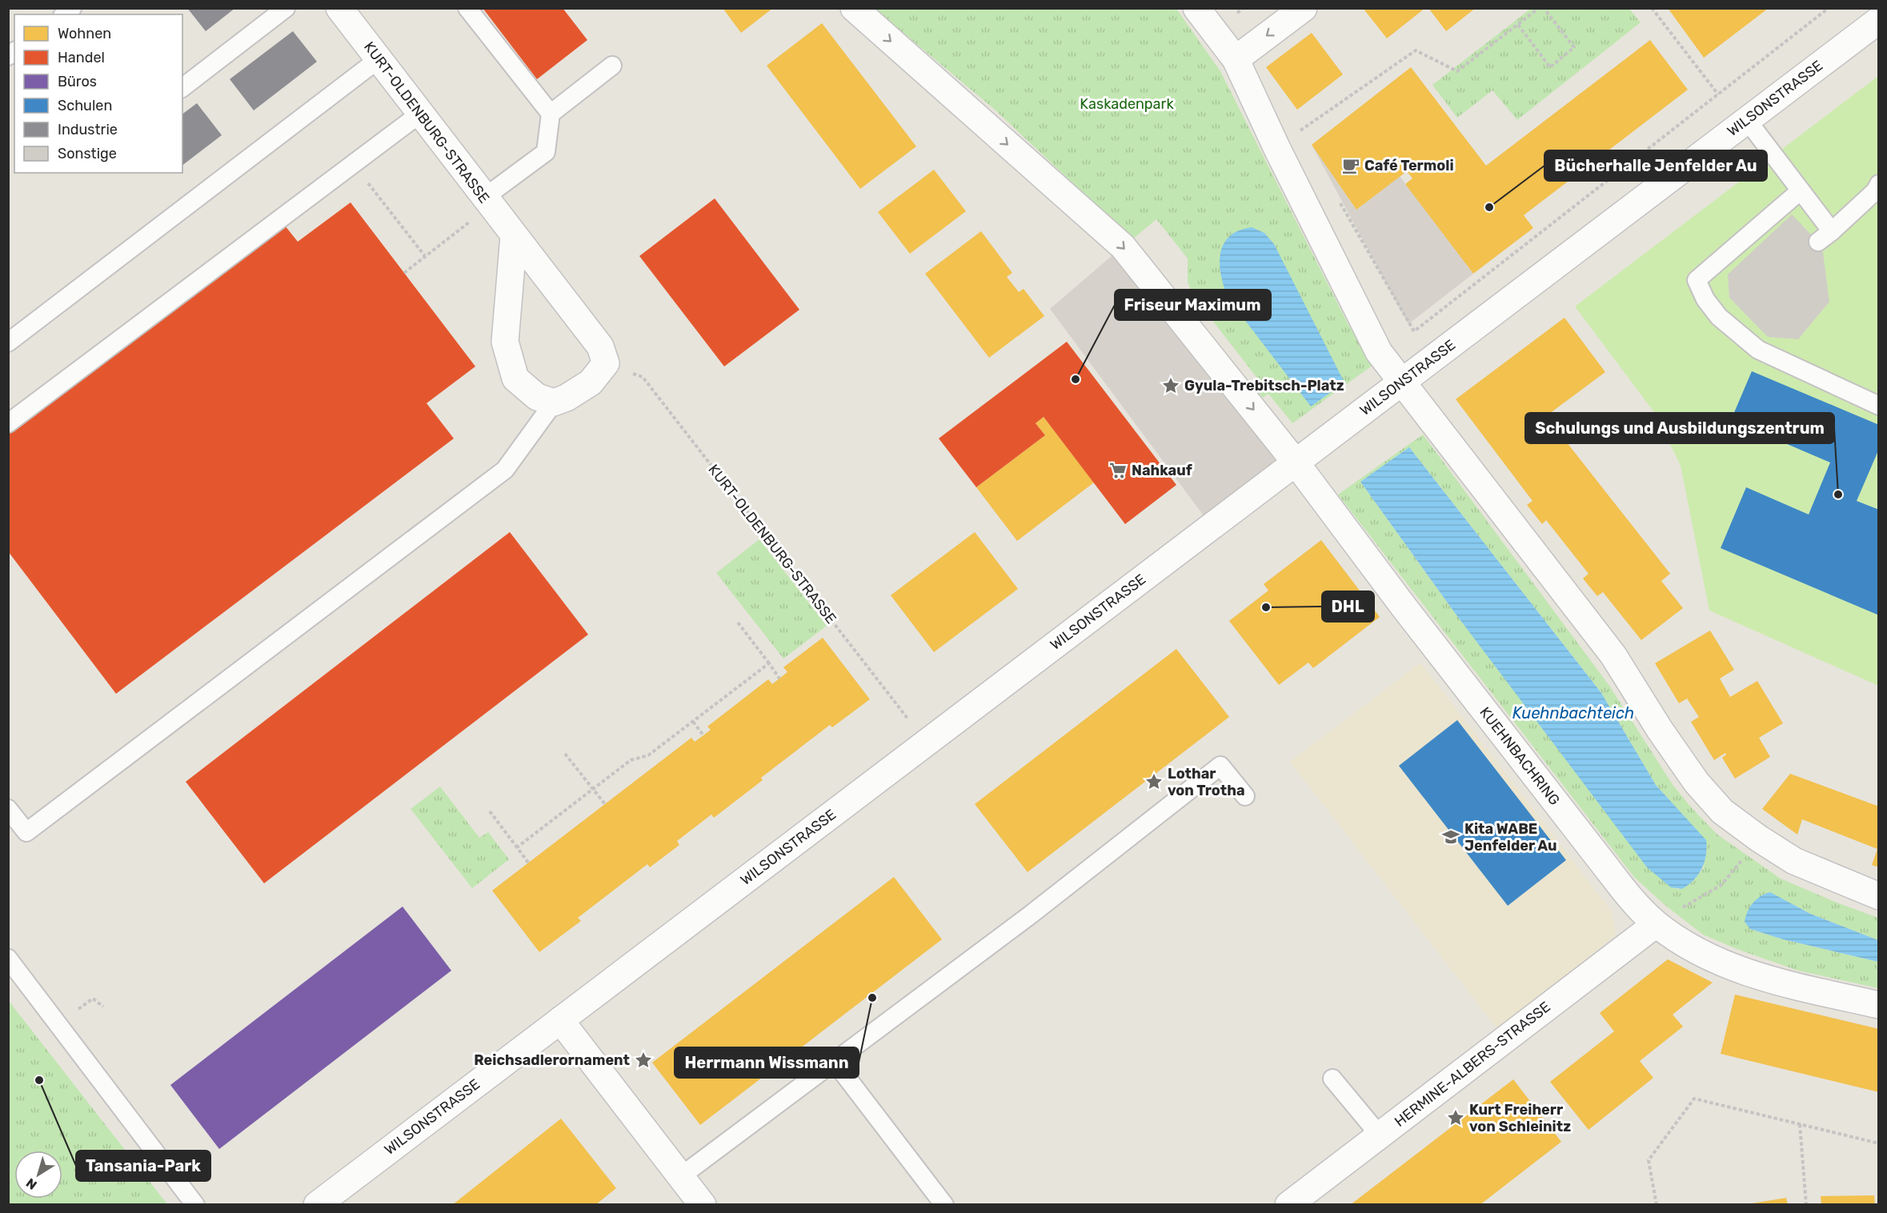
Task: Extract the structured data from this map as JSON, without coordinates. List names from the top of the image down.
{
  "streets": {
    "street": [
      "WILSONSTRASSE",
      "KURT-OLDENBURG-STRASSE",
      "KUEHNBACHRING",
      "HERMINE-ALBERS-STRASSE"
    ]
  },
  "crossings": [
    ["WILSONSTRASSE", "KURT-OLDENBURG-STRASSE"],
    ["WILSONSTRASSE", "KUEHNBACHRING"],
    ["KUEHNBACHRING", "HERMINE-ALBERS-STRASSE"]
  ],
  "water": ["Kuehnbachteich"],
  "parks": ["Kaskadenpark"],
  "places": {
    "cafe": ["Café Termoli"],
    "other": [
      "Bücherhalle Jenfelder Au",
      "Friseur Maximum",
      "Schulungs und Ausbildungszentrum",
      "DHL",
      "Herrmann Wissmann",
      "Tansania-Park"
    ],
    "place": [
      "Gyula-Trebitsch-Platz",
      "Lothar von Trotha",
      "Reichsadlerornament",
      "Kurt Freiherr von Schleinitz"
    ],
    "supermarket": ["Nahkauf"],
    "school or university": ["Kita WABE Jenfelder Au"]
  },
  "legend": [
    "Wohnen",
    "Handel",
    "Büros",
    "Schulen",
    "Industrie",
    "Sonstige"
  ],
  "north": "bottom left"
}
